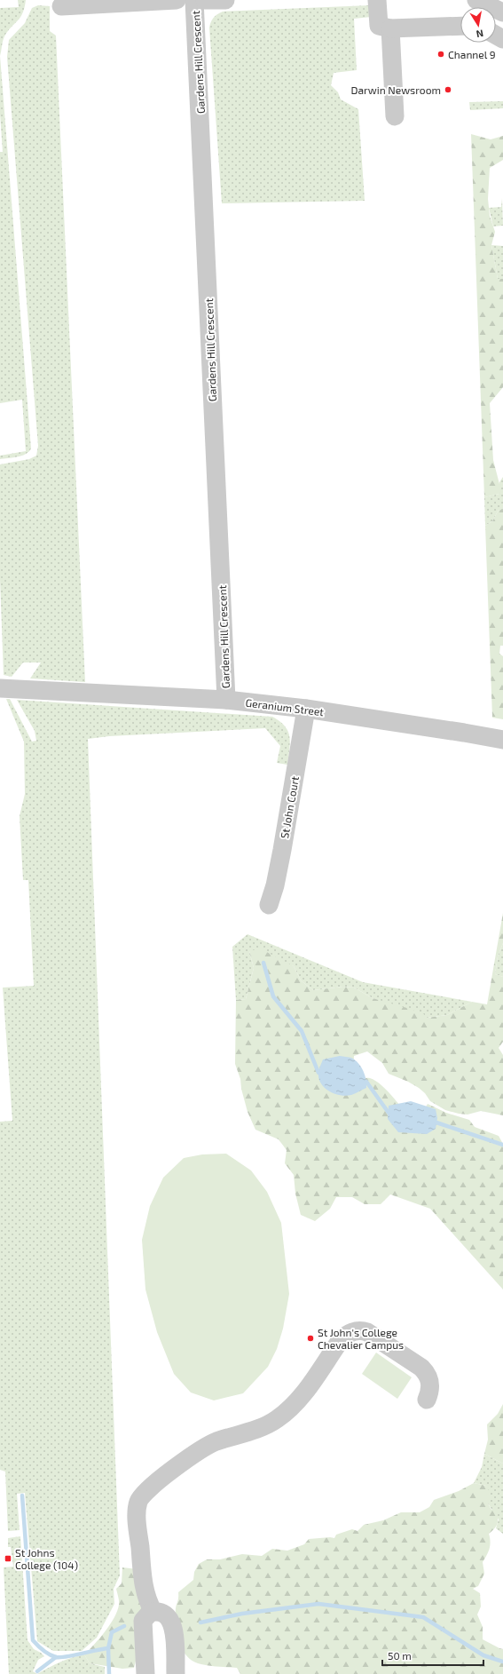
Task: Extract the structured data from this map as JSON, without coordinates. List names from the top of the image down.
{
  "streets": {
    "street": ["Gardens Hill Crescent", "Geranium Street", "St John Court"]
  },
  "crossings": [
    ["Gardens Hill Crescent", "Geranium Street"],
    ["Geranium Street", "St John Court"]
  ],
  "places": {
    "other": ["Channel 9", "Darwin Newsroom", "St John's College Chevalier Campus"],
    "transit": ["St Johns College (104)"]
  },
  "scale_bar": "50 m",
  "north": "bottom"
}
